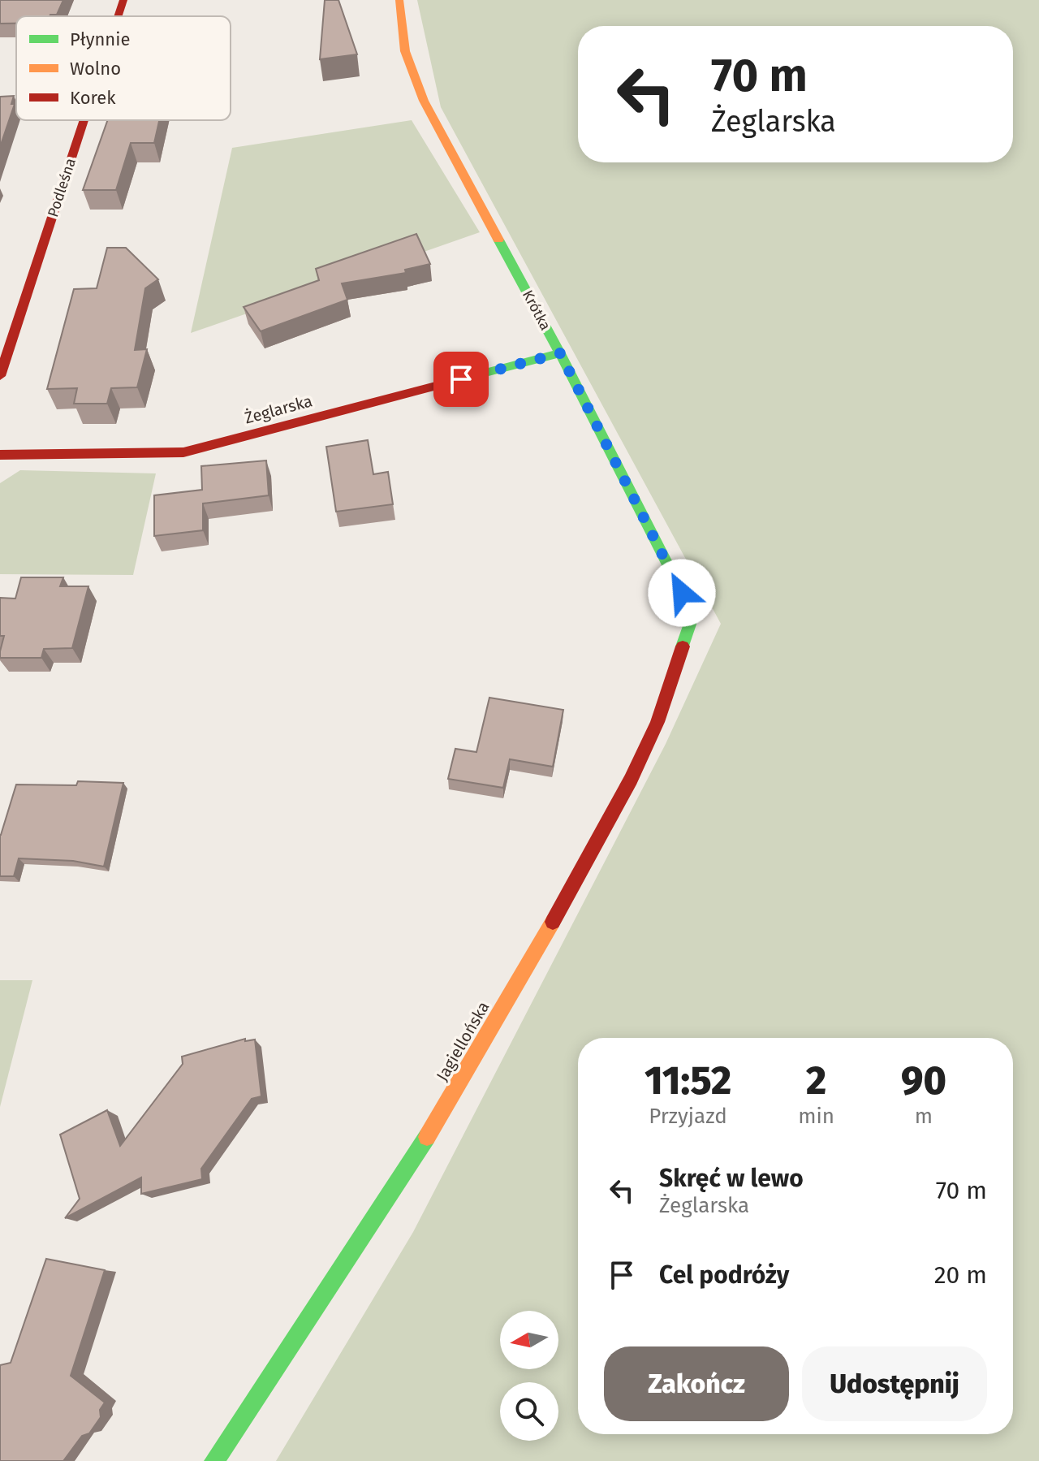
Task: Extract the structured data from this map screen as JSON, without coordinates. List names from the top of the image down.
{
  "streets": {
    "street": [
      "Podleśna",
      "Krótka",
      "Żeglarska",
      "Jagiellońska"
    ]
  },
  "crossings": [
    ["Krótka", "Żeglarska"],
    ["Krótka", "Jagiellońska"]
  ],
  "legend": ["Płynnie", "Wolno", "Korek"],
  "north": "left",
  "page": {
    "turn": ["70 m", "Żeglarska"],
    "eta": [
      "11:52",
      "Przyjazd",
      "2",
      "min",
      "90",
      "m"
    ],
    "list": [
      {
        "name": "Skręć w lewo",
        "note": "Żeglarska",
        "value": "70 m"
      },
      {
        "name": "Cel podróży",
        "value": "20 m"
      }
    ],
    "buttons": ["Zakończ", "Udostępnij"]
  }
}
